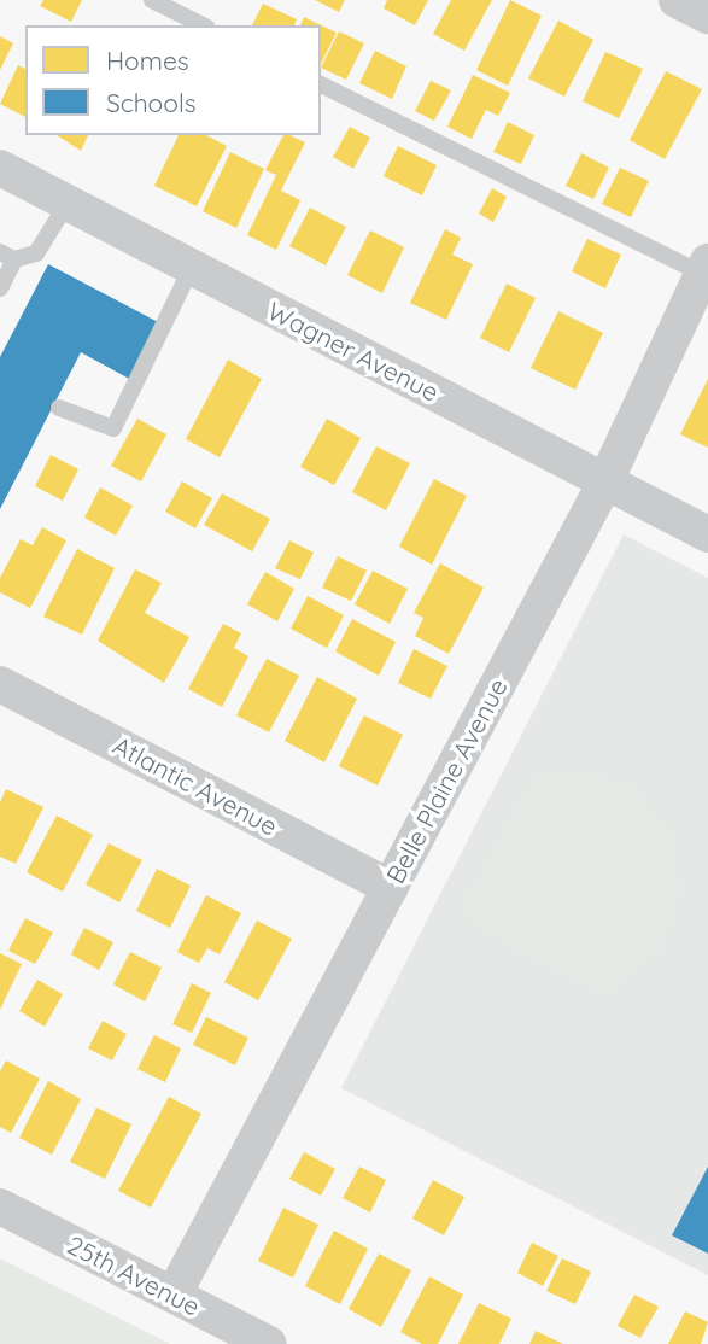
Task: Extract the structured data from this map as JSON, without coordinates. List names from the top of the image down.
{
  "streets": {
    "street": [
      "Wagner Avenue",
      "Belle Plaine Avenue",
      "Atlantic Avenue",
      "25th Avenue"
    ]
  },
  "crossings": [
    ["Wagner Avenue", "Belle Plaine Avenue"],
    ["Belle Plaine Avenue", "Atlantic Avenue"],
    ["Belle Plaine Avenue", "25th Avenue"]
  ],
  "legend": ["Homes", "Schools"]
}
